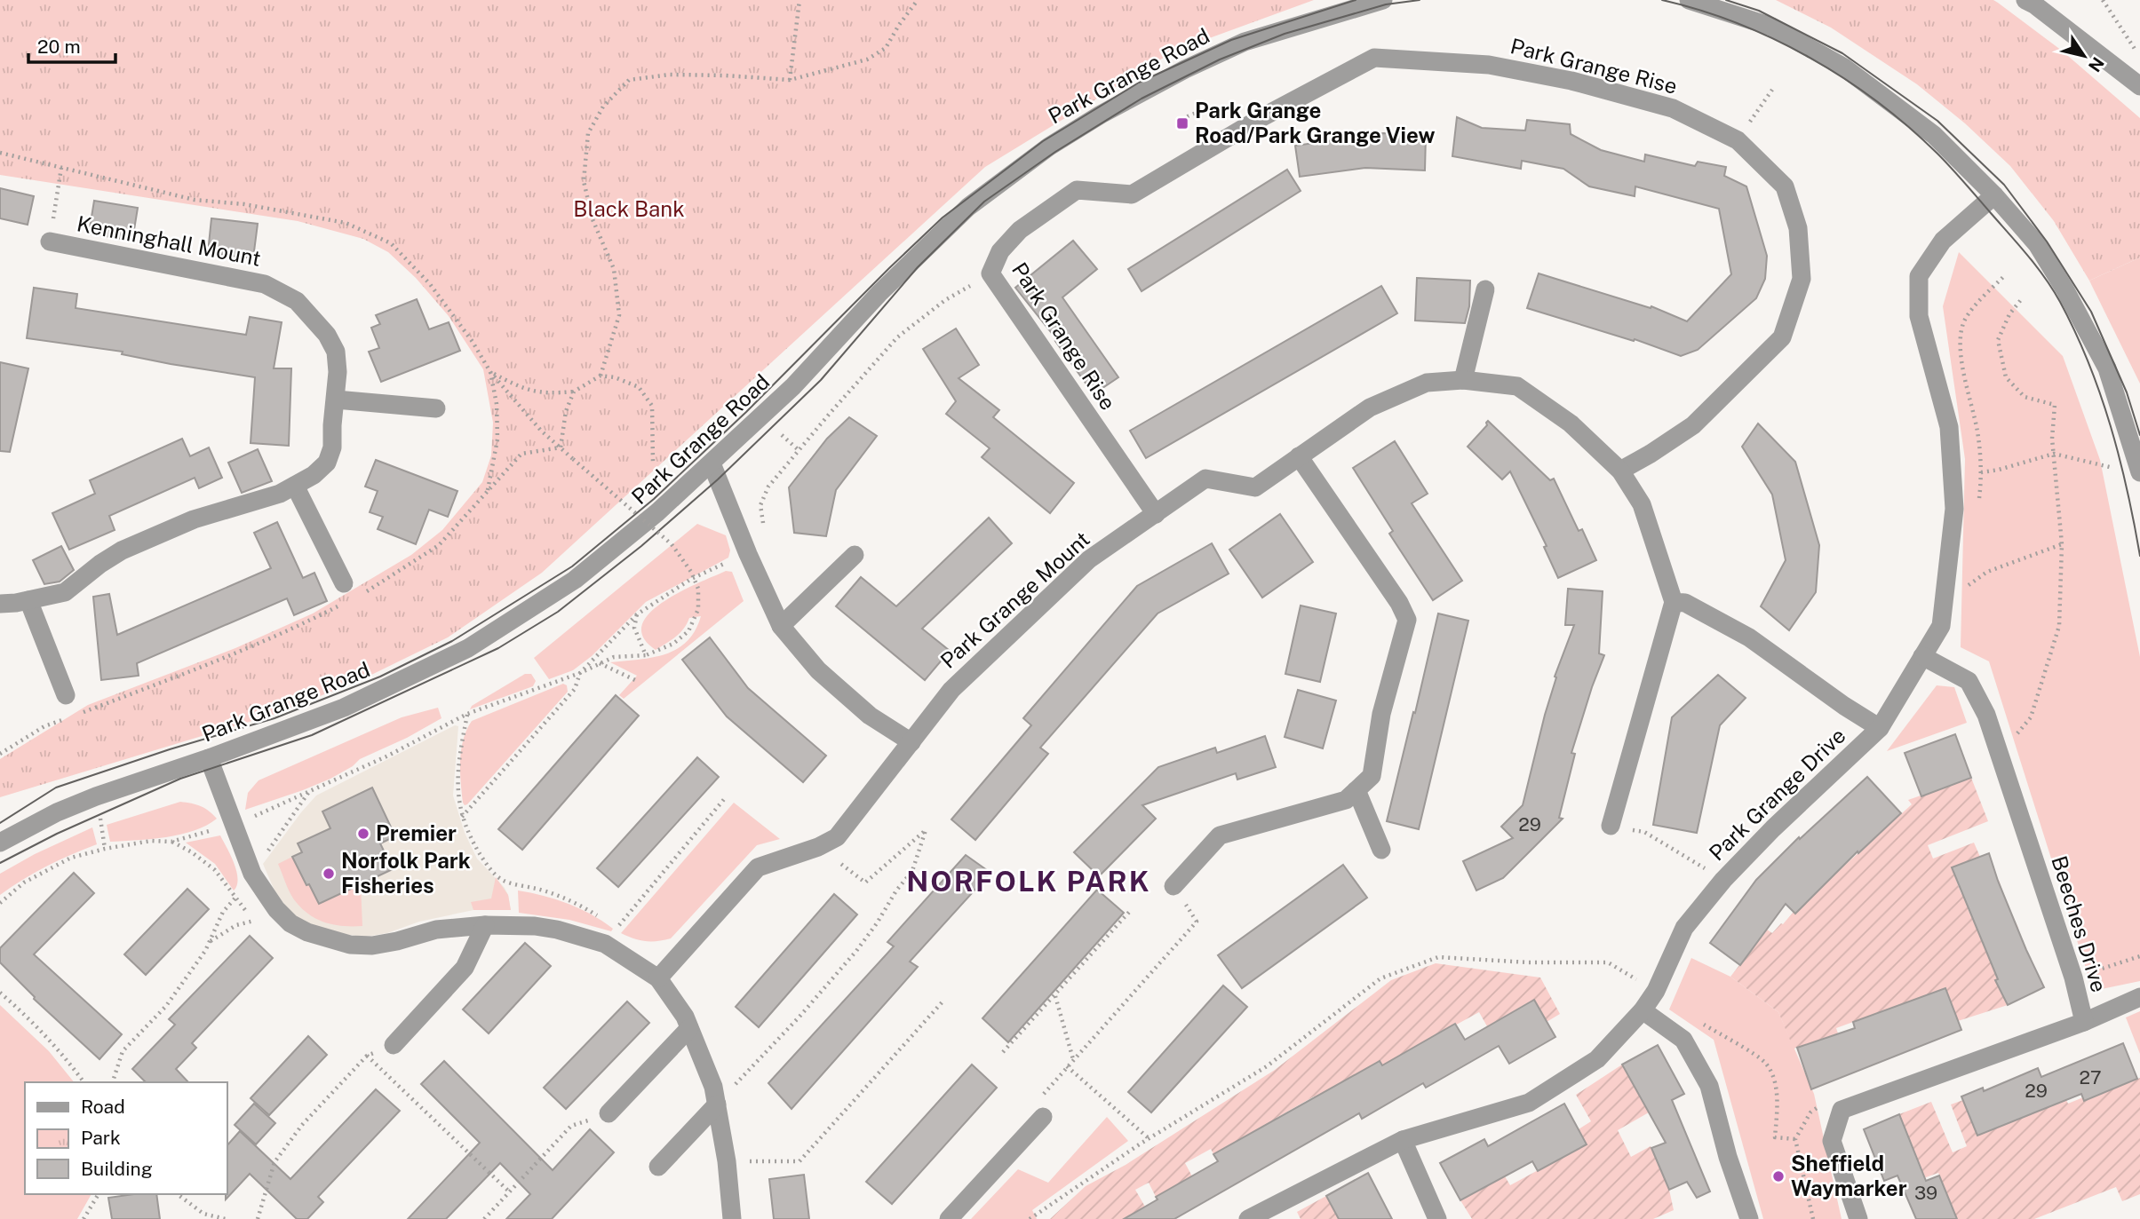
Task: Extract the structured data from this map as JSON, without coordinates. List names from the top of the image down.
{
  "streets": {
    "street": [
      "Park Grange Rise",
      "Park Grange Road",
      "Kenninghall Mount",
      "Park Grange Mount",
      "Park Grange Drive",
      "Beeches Drive"
    ]
  },
  "crossings": [
    ["Park Grange Rise", "Park Grange Mount"],
    ["Park Grange Drive", "Beeches Drive"]
  ],
  "districts": ["NORFOLK PARK"],
  "parks": ["Black Bank"],
  "places": {
    "transit": ["Park Grange Road/Park Grange View"],
    "other": ["Premier", "Norfolk Park Fisheries", "Sheffield Waymarker"]
  },
  "house_numbers": [
    "29",
    "27",
    "29",
    "39"
  ],
  "legend": ["Road", "Park", "Building"],
  "scale_bar": "20 m",
  "north": "bottom right"
}
